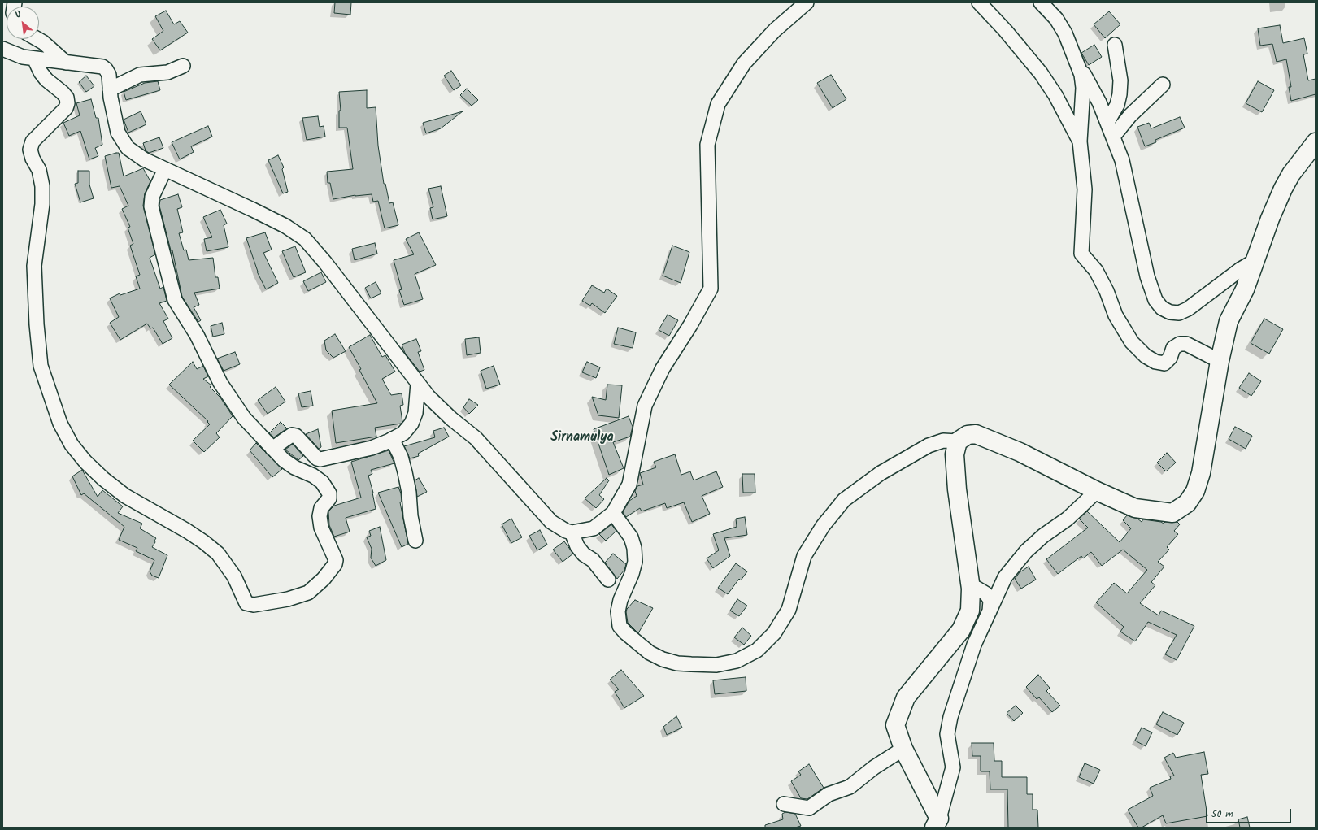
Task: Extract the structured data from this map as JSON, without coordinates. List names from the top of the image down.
{
  "districts": ["Sirnamulya"],
  "scale_bar": "50 m",
  "north": "top left"
}
